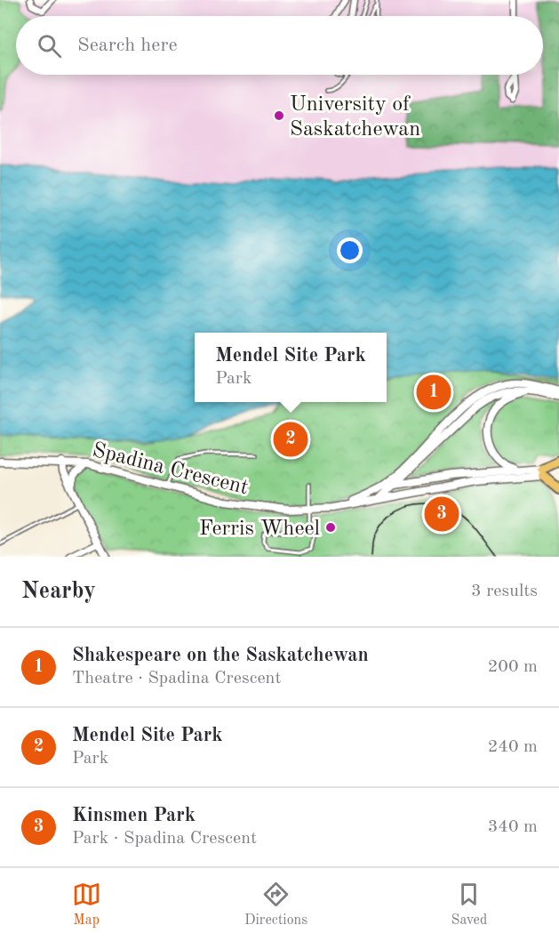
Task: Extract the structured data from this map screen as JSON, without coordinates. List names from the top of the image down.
{
  "streets": {
    "street": ["Spadina Crescent"]
  },
  "places": ["University of Saskatchewan", "Ferris Wheel"],
  "page": {
    "search": "Search here",
    "popup": ["Mendel Site Park", "Park"],
    "pins": ["1", "2", "3"],
    "heading": ["Nearby", "3 results"],
    "list": [
      {
        "mark": "1",
        "name": "Shakespeare on the Saskatchewan",
        "note": "Theatre · Spadina Crescent",
        "value": "200 m"
      },
      {
        "mark": "2",
        "name": "Mendel Site Park",
        "note": "Park",
        "value": "240 m"
      },
      {
        "mark": "3",
        "name": "Kinsmen Park",
        "note": "Park · Spadina Crescent",
        "value": "340 m"
      }
    ],
    "nav": ["Map", "Directions", "Saved"]
  }
}
